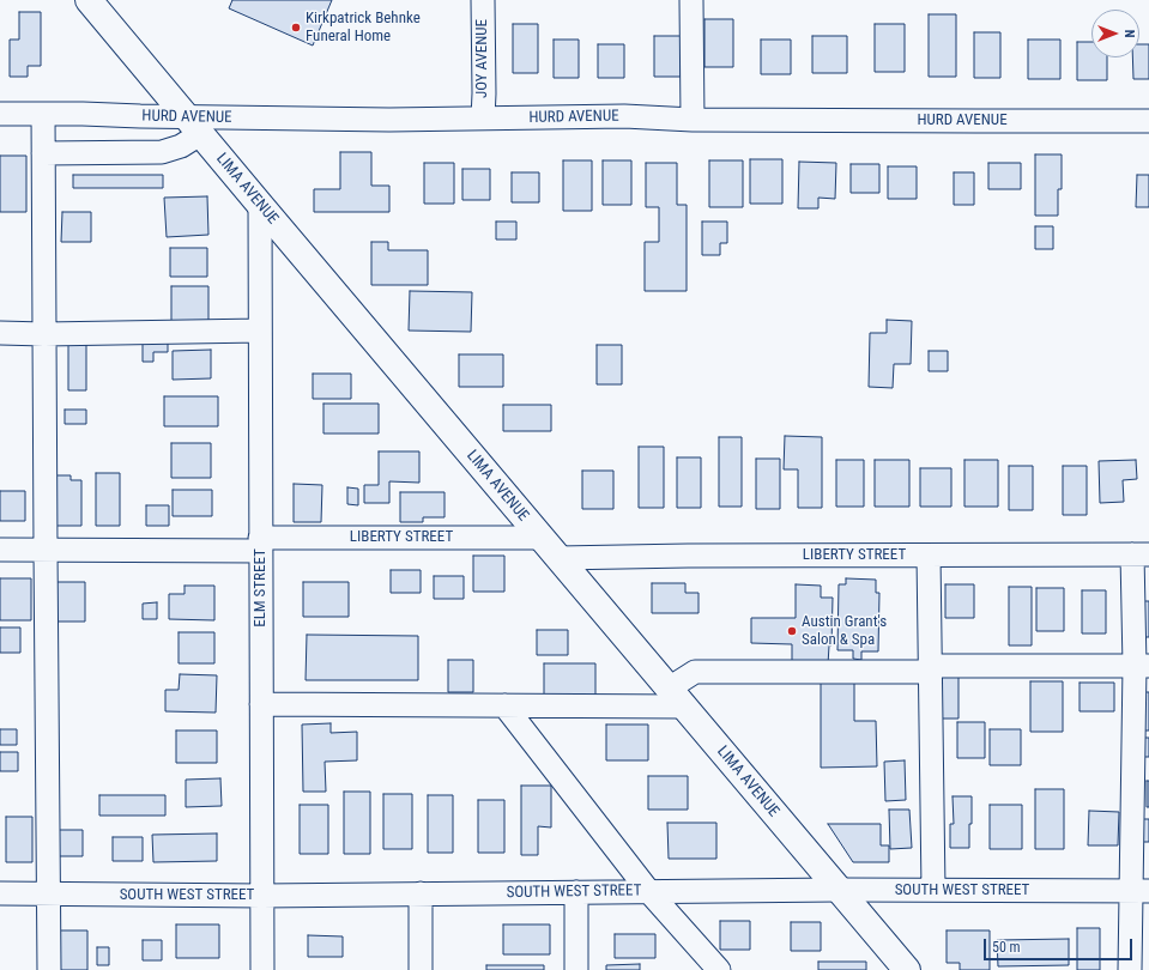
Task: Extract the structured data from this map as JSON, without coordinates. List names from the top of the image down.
{
  "streets": {
    "main road": ["LIMA AVENUE"],
    "street": [
      "JOY AVENUE",
      "HURD AVENUE",
      "LIBERTY STREET",
      "ELM STREET",
      "SOUTH WEST STREET"
    ]
  },
  "crossings": [
    ["JOY AVENUE", "HURD AVENUE"],
    ["HURD AVENUE", "LIMA AVENUE"],
    ["LIMA AVENUE", "LIBERTY STREET"],
    ["LIMA AVENUE", "ELM STREET"],
    ["LIMA AVENUE", "SOUTH WEST STREET"],
    ["LIBERTY STREET", "ELM STREET"],
    ["ELM STREET", "SOUTH WEST STREET"]
  ],
  "places": ["Kirkpatrick Behnke Funeral Home", "Austin Grant's Salon & Spa"],
  "scale_bar": "50 m",
  "north": "right"
}
